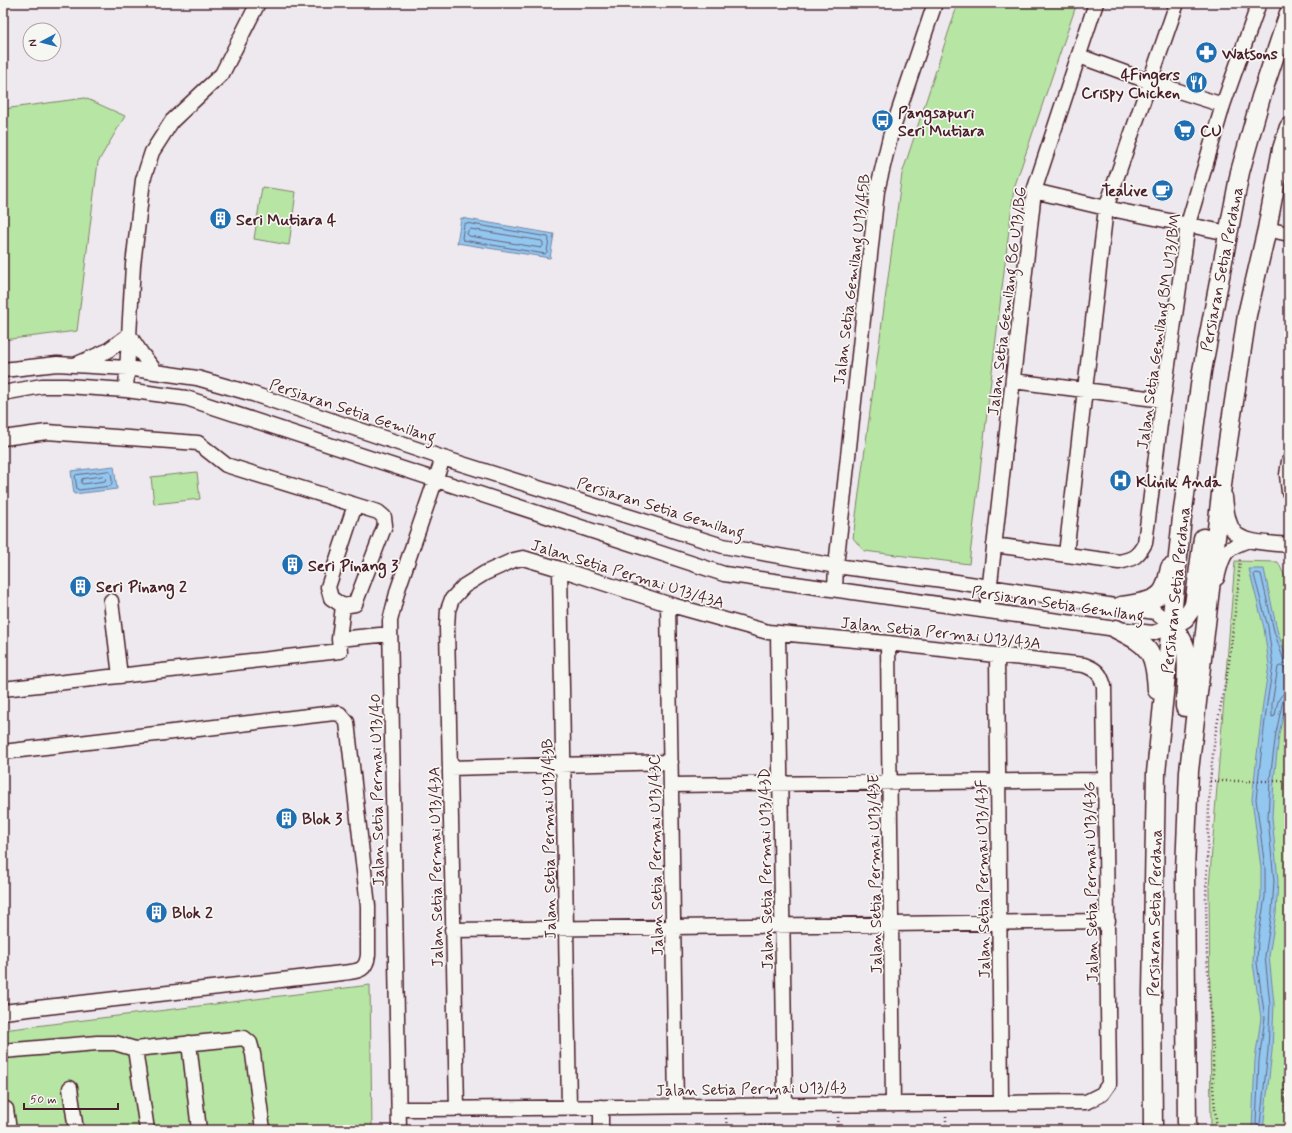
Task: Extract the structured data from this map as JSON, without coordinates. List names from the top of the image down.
{
  "streets": {
    "main road": ["Persiaran Setia Perdana"],
    "street": [
      "Jalan Setia Gemilang U13/45B",
      "Jalan Setia Gemilang BG U13/BG",
      "Jalan Setia Gemilang BM U13/BM",
      "Persiaran Setia Gemilang",
      "Jalan Setia Permai U13/43A",
      "Jalan Setia Permai U13/40",
      "Jalan Setia Permai U13/43B",
      "Jalan Setia Permai U13/43C",
      "Jalan Setia Permai U13/43D",
      "Jalan Setia Permai U13/43E",
      "Jalan Setia Permai U13/43F",
      "Jalan Setia Permai U13/43G",
      "Jalan Setia Permai U13/43"
    ]
  },
  "crossings": [
    ["Persiaran Setia Perdana", "Persiaran Setia Gemilang"],
    ["Jalan Setia Gemilang U13/45B", "Persiaran Setia Gemilang"],
    ["Jalan Setia Gemilang BG U13/BG", "Persiaran Setia Gemilang"],
    ["Persiaran Setia Gemilang", "Jalan Setia Permai U13/40"],
    ["Jalan Setia Permai U13/43A", "Jalan Setia Permai U13/43B"],
    ["Jalan Setia Permai U13/43A", "Jalan Setia Permai U13/43C"],
    ["Jalan Setia Permai U13/43A", "Jalan Setia Permai U13/43D"],
    ["Jalan Setia Permai U13/43A", "Jalan Setia Permai U13/43E"],
    ["Jalan Setia Permai U13/43A", "Jalan Setia Permai U13/43F"],
    ["Jalan Setia Permai U13/43A", "Jalan Setia Permai U13/43G"],
    ["Jalan Setia Permai U13/43A", "Jalan Setia Permai U13/43"],
    ["Jalan Setia Permai U13/40", "Jalan Setia Permai U13/43"],
    ["Jalan Setia Permai U13/43B", "Jalan Setia Permai U13/43"],
    ["Jalan Setia Permai U13/43C", "Jalan Setia Permai U13/43"],
    ["Jalan Setia Permai U13/43D", "Jalan Setia Permai U13/43"],
    ["Jalan Setia Permai U13/43E", "Jalan Setia Permai U13/43"],
    ["Jalan Setia Permai U13/43F", "Jalan Setia Permai U13/43"],
    ["Jalan Setia Permai U13/43G", "Jalan Setia Permai U13/43"]
  ],
  "places": {
    "pharmacy": ["Watsons"],
    "restaurant": ["4Fingers Crispy Chicken"],
    "bus stop": ["Pangsapuri Seri Mutiara"],
    "supermarket": ["CU"],
    "cafe": ["Tealive"],
    "building": [
      "Seri Mutiara 4",
      "Seri Pinang 3",
      "Seri Pinang 2",
      "Blok 3",
      "Blok 2"
    ],
    "hospital": ["Klinik Anda"]
  },
  "scale_bar": "50 m",
  "north": "left"
}
